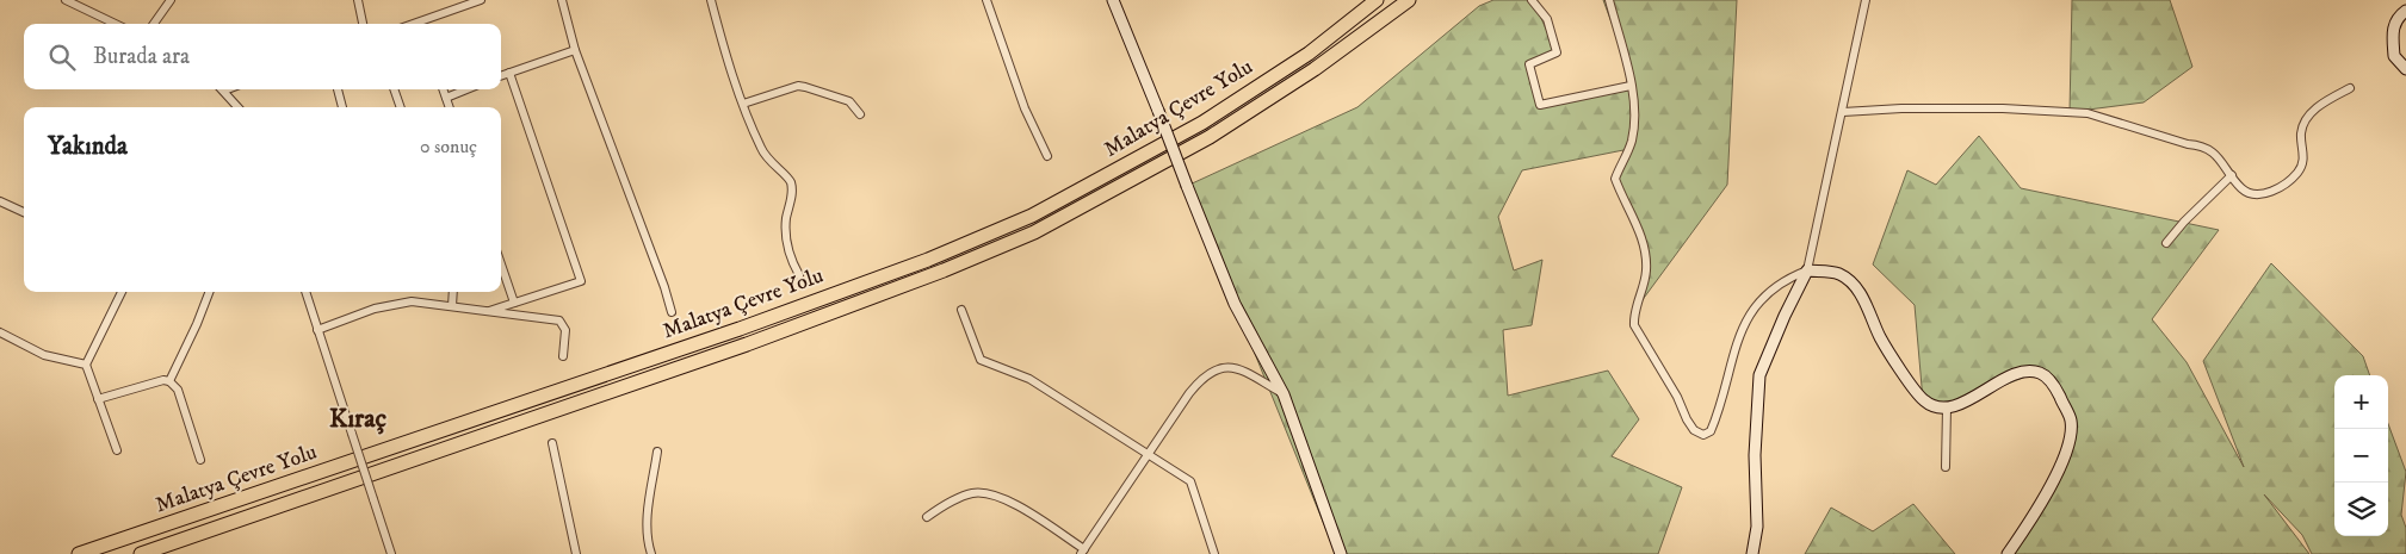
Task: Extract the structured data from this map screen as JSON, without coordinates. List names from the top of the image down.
{
  "streets": {
    "highway": ["Malatya Çevre Yolu"]
  },
  "districts": ["Kıraç"],
  "page": {
    "search": "Burada ara",
    "heading": ["Yakında", "0 sonuç"],
    "map_buttons": ["+", "−"]
  }
}
